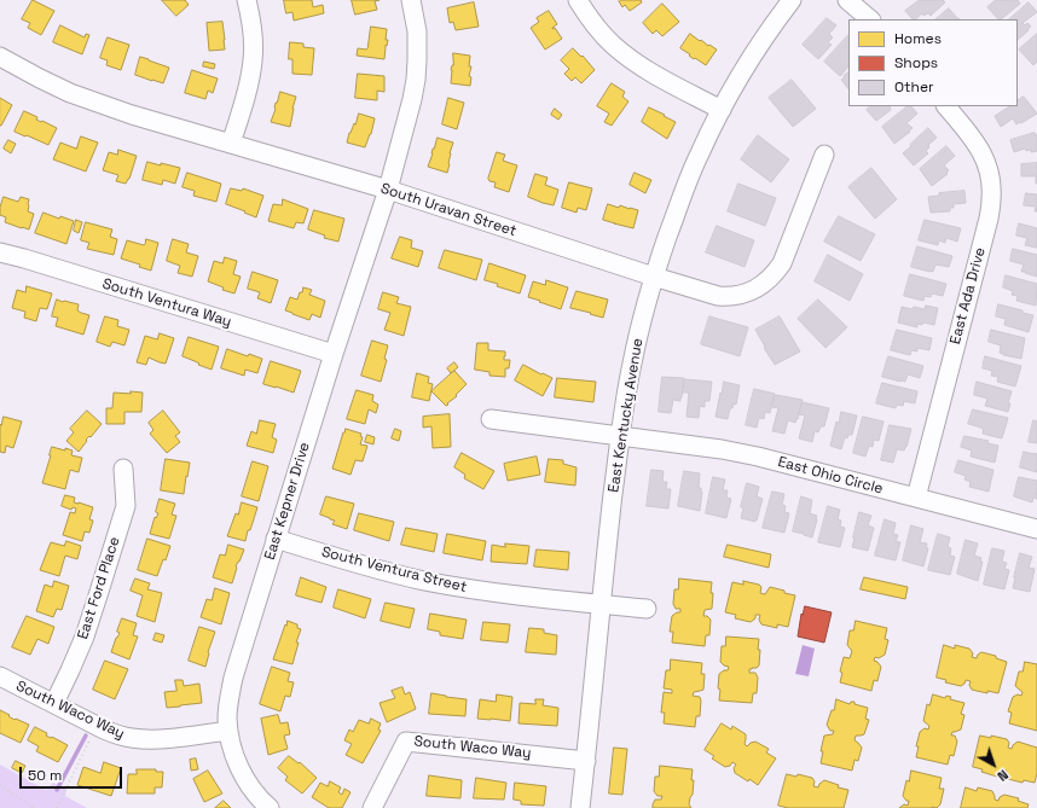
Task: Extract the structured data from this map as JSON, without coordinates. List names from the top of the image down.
{
  "streets": {
    "street": [
      "South Uravan Street",
      "East Ada Drive",
      "South Ventura Way",
      "East Kentucky Avenue",
      "East Ohio Circle",
      "East Kepner Drive",
      "South Ventura Street",
      "East Ford Place",
      "South Waco Way"
    ]
  },
  "crossings": [
    ["South Uravan Street", "East Kentucky Avenue"],
    ["South Uravan Street", "East Kepner Drive"],
    ["East Ada Drive", "East Ohio Circle"],
    ["South Ventura Way", "East Kepner Drive"],
    ["East Kentucky Avenue", "East Ohio Circle"],
    ["East Kentucky Avenue", "South Ventura Street"],
    ["East Kentucky Avenue", "South Waco Way"],
    ["East Kepner Drive", "South Ventura Street"],
    ["East Kepner Drive", "South Waco Way"],
    ["East Ford Place", "South Waco Way"]
  ],
  "legend": ["Homes", "Shops", "Other"],
  "scale_bar": "50 m",
  "north": "bottom right"
}
